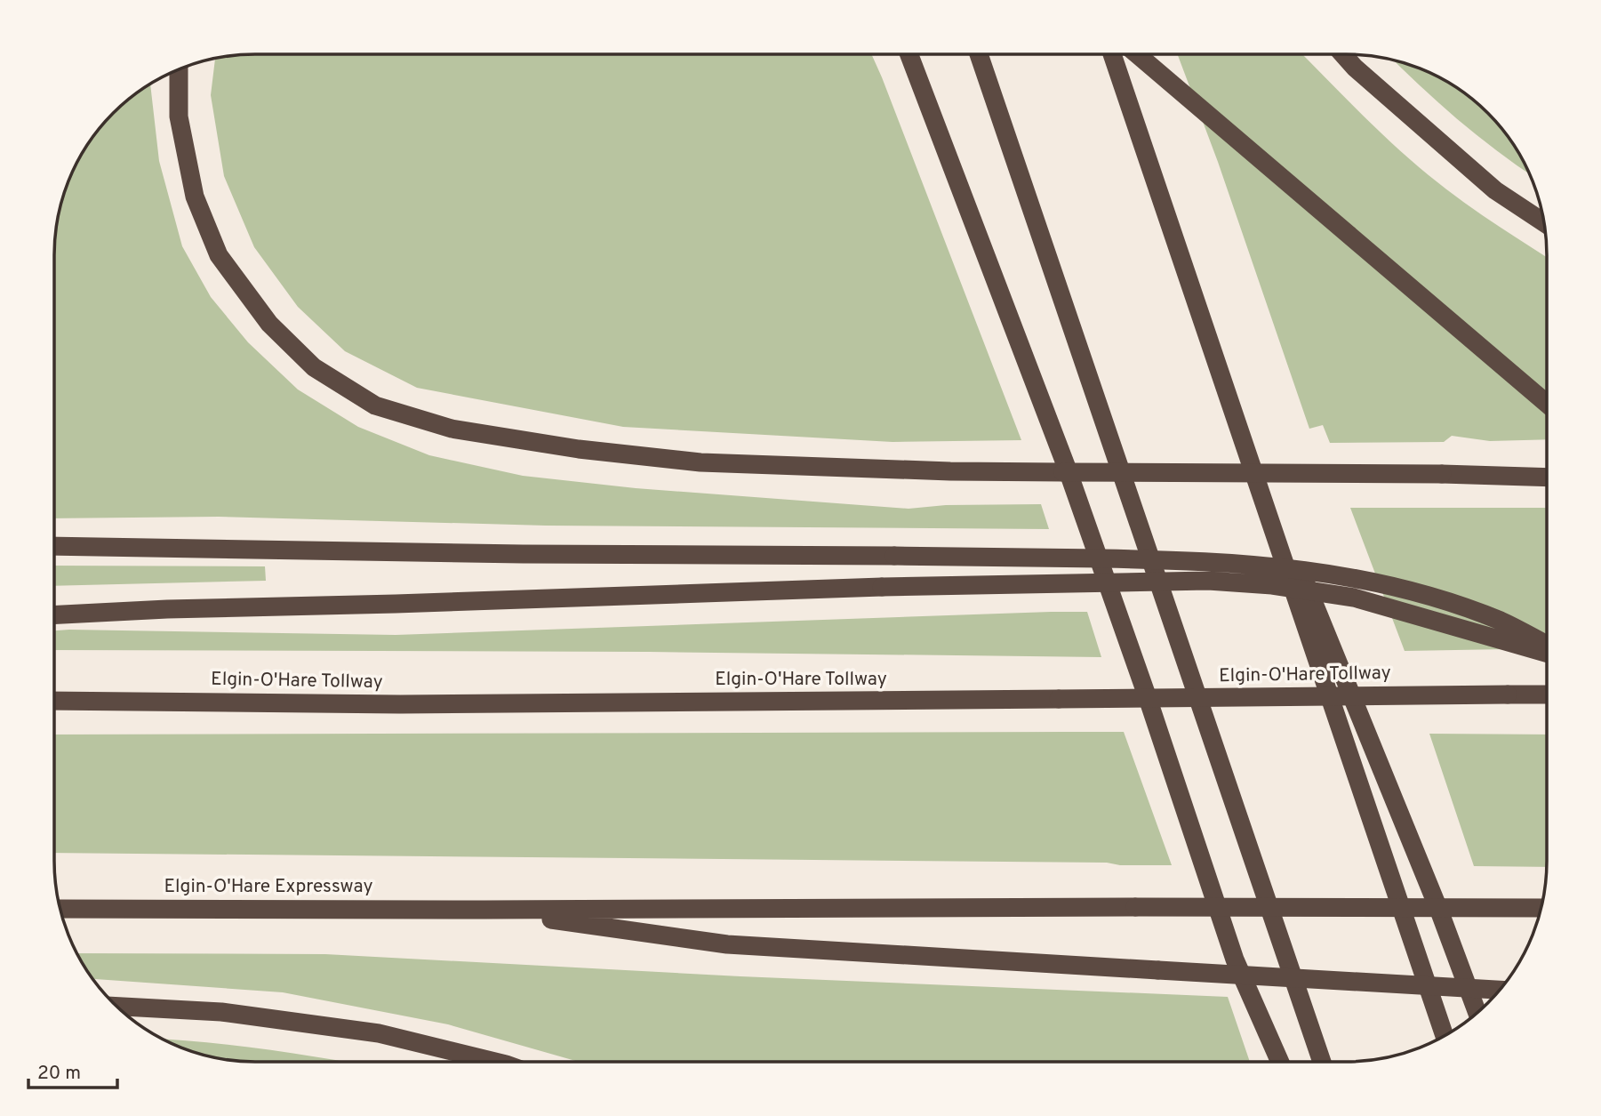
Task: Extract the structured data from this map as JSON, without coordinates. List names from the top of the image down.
{
  "streets": {
    "highway": ["Elgin-O'Hare Tollway", "Elgin-O'Hare Expressway"]
  },
  "scale_bar": "20 m"
}
